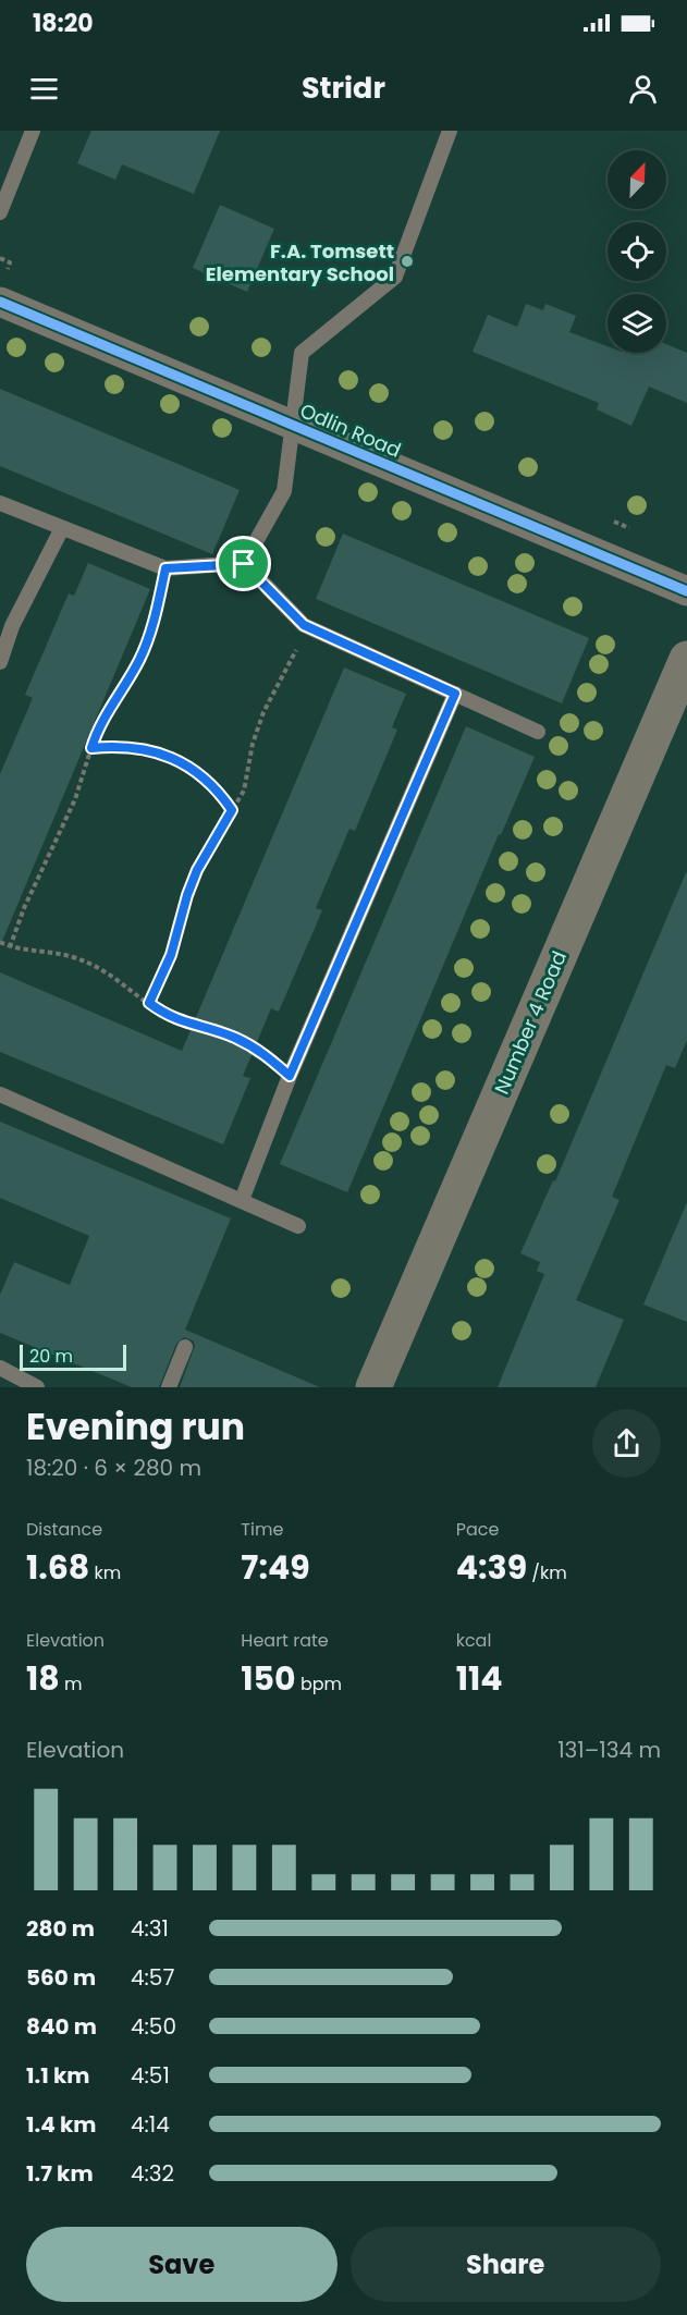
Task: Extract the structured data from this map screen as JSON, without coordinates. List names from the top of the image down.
{
  "streets": {
    "main road": ["Number 4 Road"],
    "street": ["Odlin Road"]
  },
  "places": ["F.A. Tomsett Elementary School"],
  "scale_bar": "20 m",
  "north": "top right",
  "page": {
    "status": "18:20",
    "header": "Stridr",
    "scale": "20 m",
    "heading": ["Evening run", "18:20 · 6 × 280 m"],
    "stats": [
      ["Distance", "1.68 km"],
      ["Time", "7:49"],
      ["Pace", "4:39 /km"],
      ["Elevation", "18 m"],
      ["Heart rate", "150 bpm"],
      ["kcal", "114"]
    ],
    "chart": ["Elevation", "131–134 m"],
    "list": [
      {
        "name": "280 m",
        "note": "4:31"
      },
      {
        "name": "560 m",
        "note": "4:57"
      },
      {
        "name": "840 m",
        "note": "4:50"
      },
      {
        "name": "1.1 km",
        "note": "4:51"
      },
      {
        "name": "1.4 km",
        "note": "4:14"
      },
      {
        "name": "1.7 km",
        "note": "4:32"
      }
    ],
    "buttons": ["Save", "Share"]
  }
}
